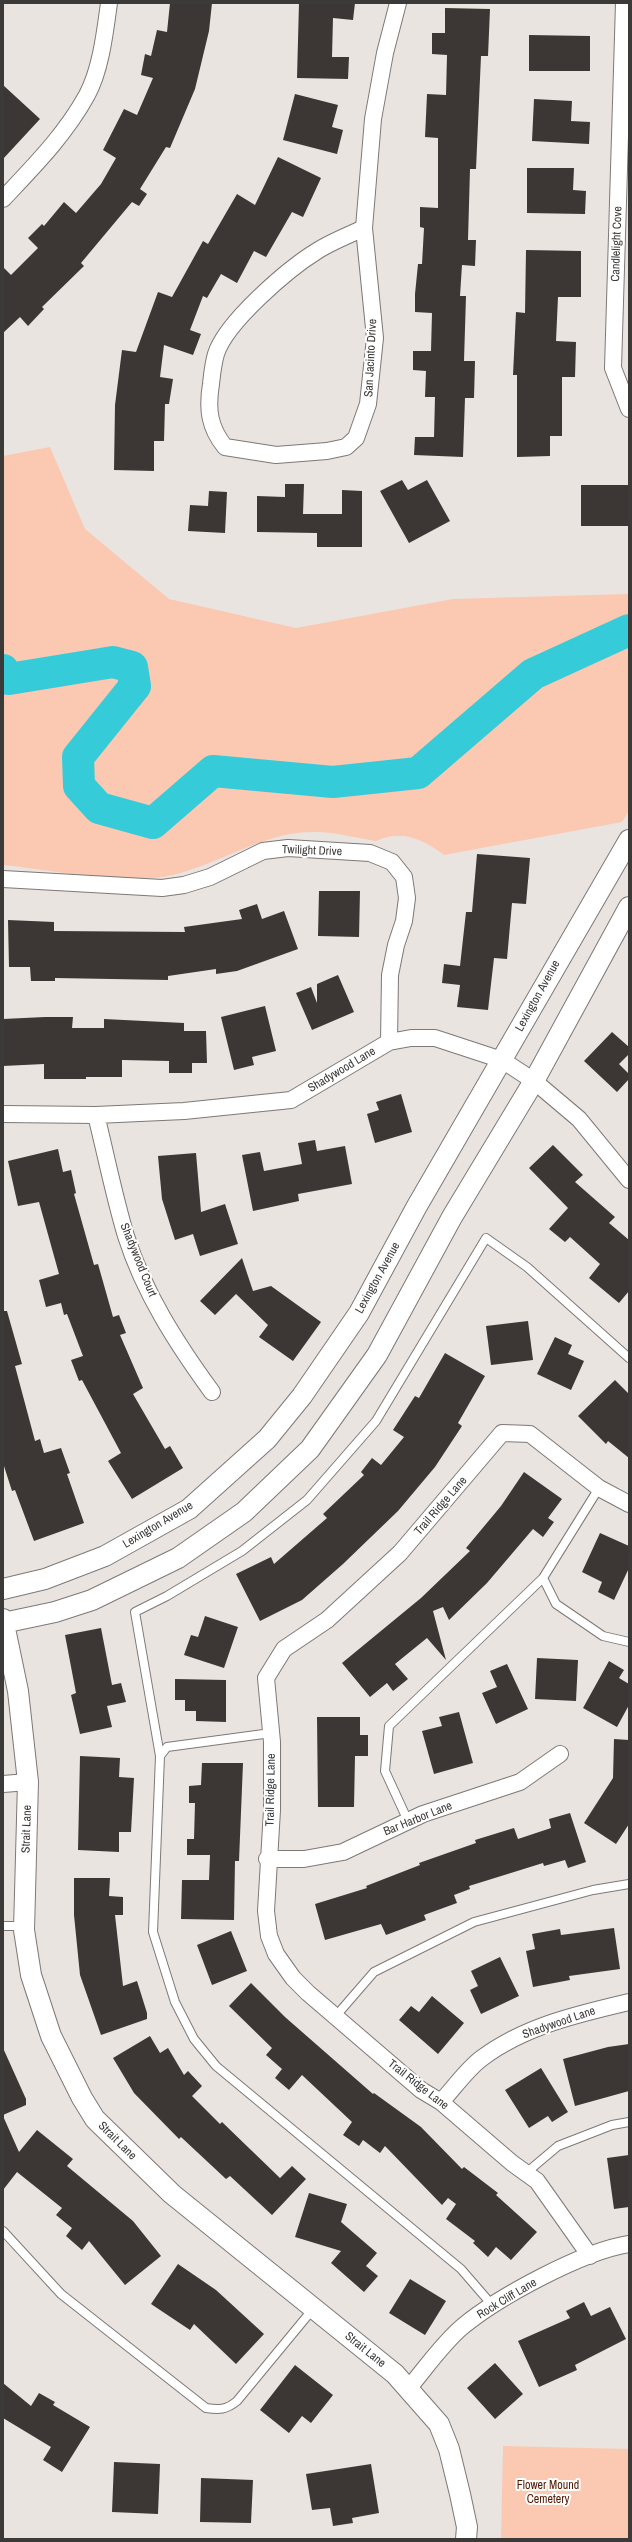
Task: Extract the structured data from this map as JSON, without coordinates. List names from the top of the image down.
{
  "streets": {
    "street": [
      "Candlelight Cove",
      "San Jacinto Drive",
      "Twilight Drive",
      "Lexington Avenue",
      "Shadywood Lane",
      "Shadywood Court",
      "Trail Ridge Lane",
      "Bar Harbor Lane",
      "Strait Lane",
      "Rock Cliff Lane"
    ]
  },
  "crossings": [
    ["Twilight Drive", "Shadywood Lane"],
    ["Lexington Avenue", "Shadywood Lane"],
    ["Shadywood Lane", "Shadywood Court"],
    ["Shadywood Lane", "Trail Ridge Lane"],
    ["Trail Ridge Lane", "Bar Harbor Lane"],
    ["Trail Ridge Lane", "Rock Cliff Lane"],
    ["Strait Lane", "Rock Cliff Lane"]
  ],
  "parks": ["Flower Mound Cemetery"]
}
